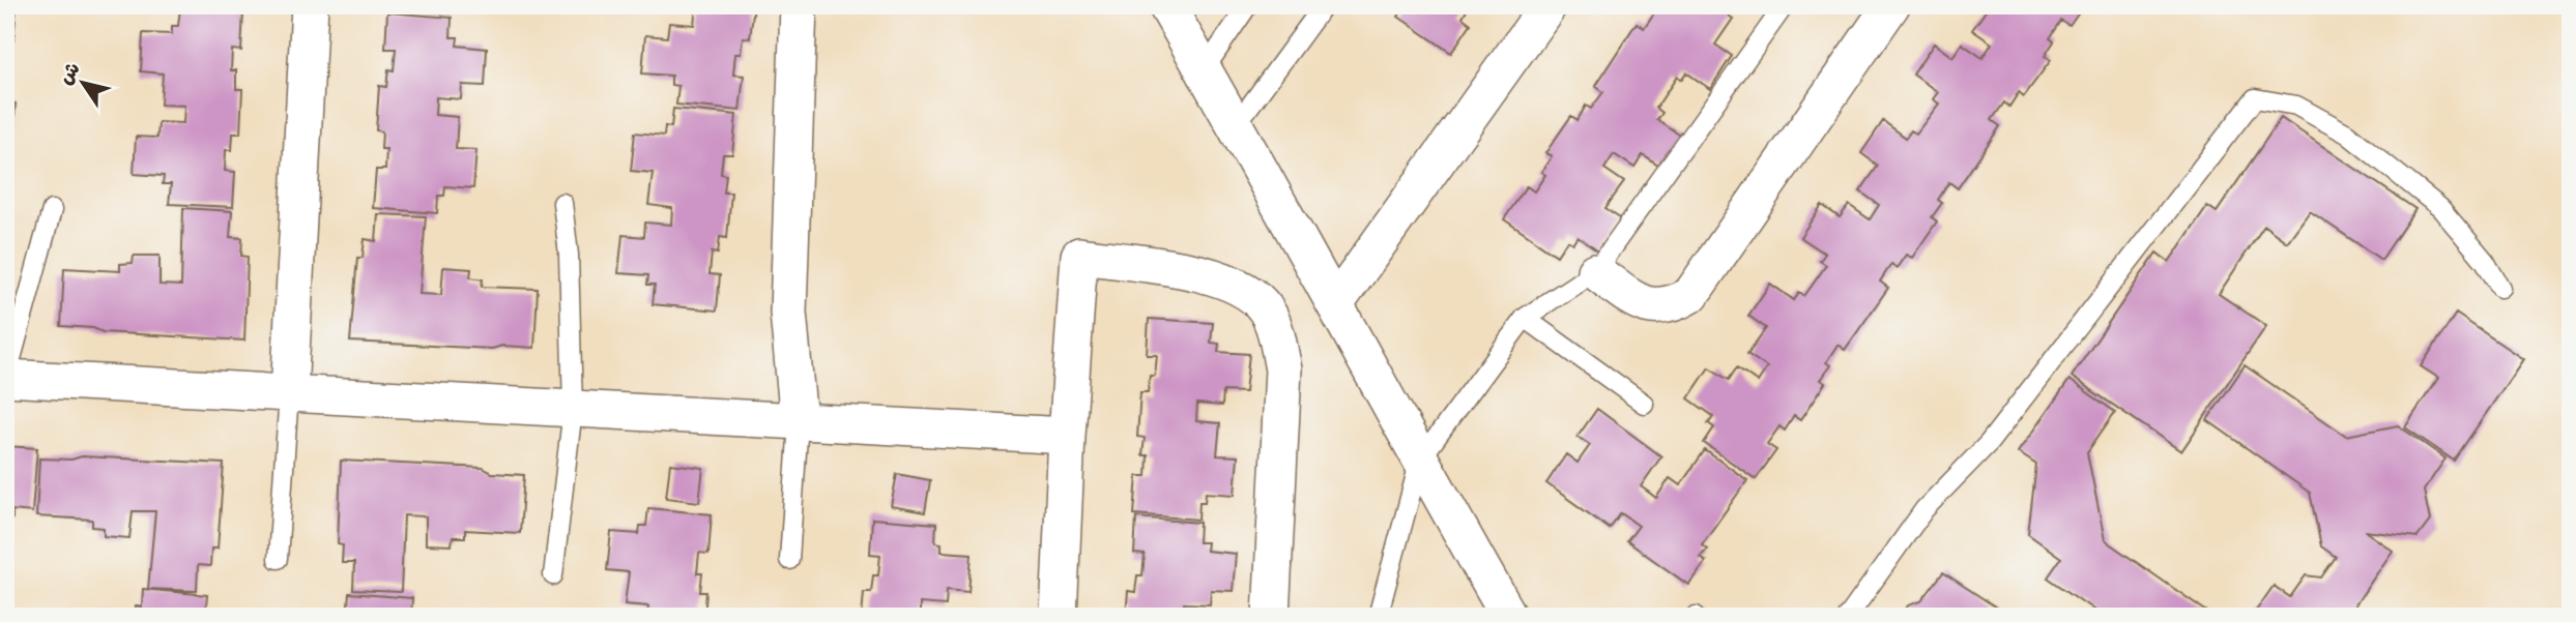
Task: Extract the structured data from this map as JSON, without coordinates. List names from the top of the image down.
{
  "north": "top left"
}
